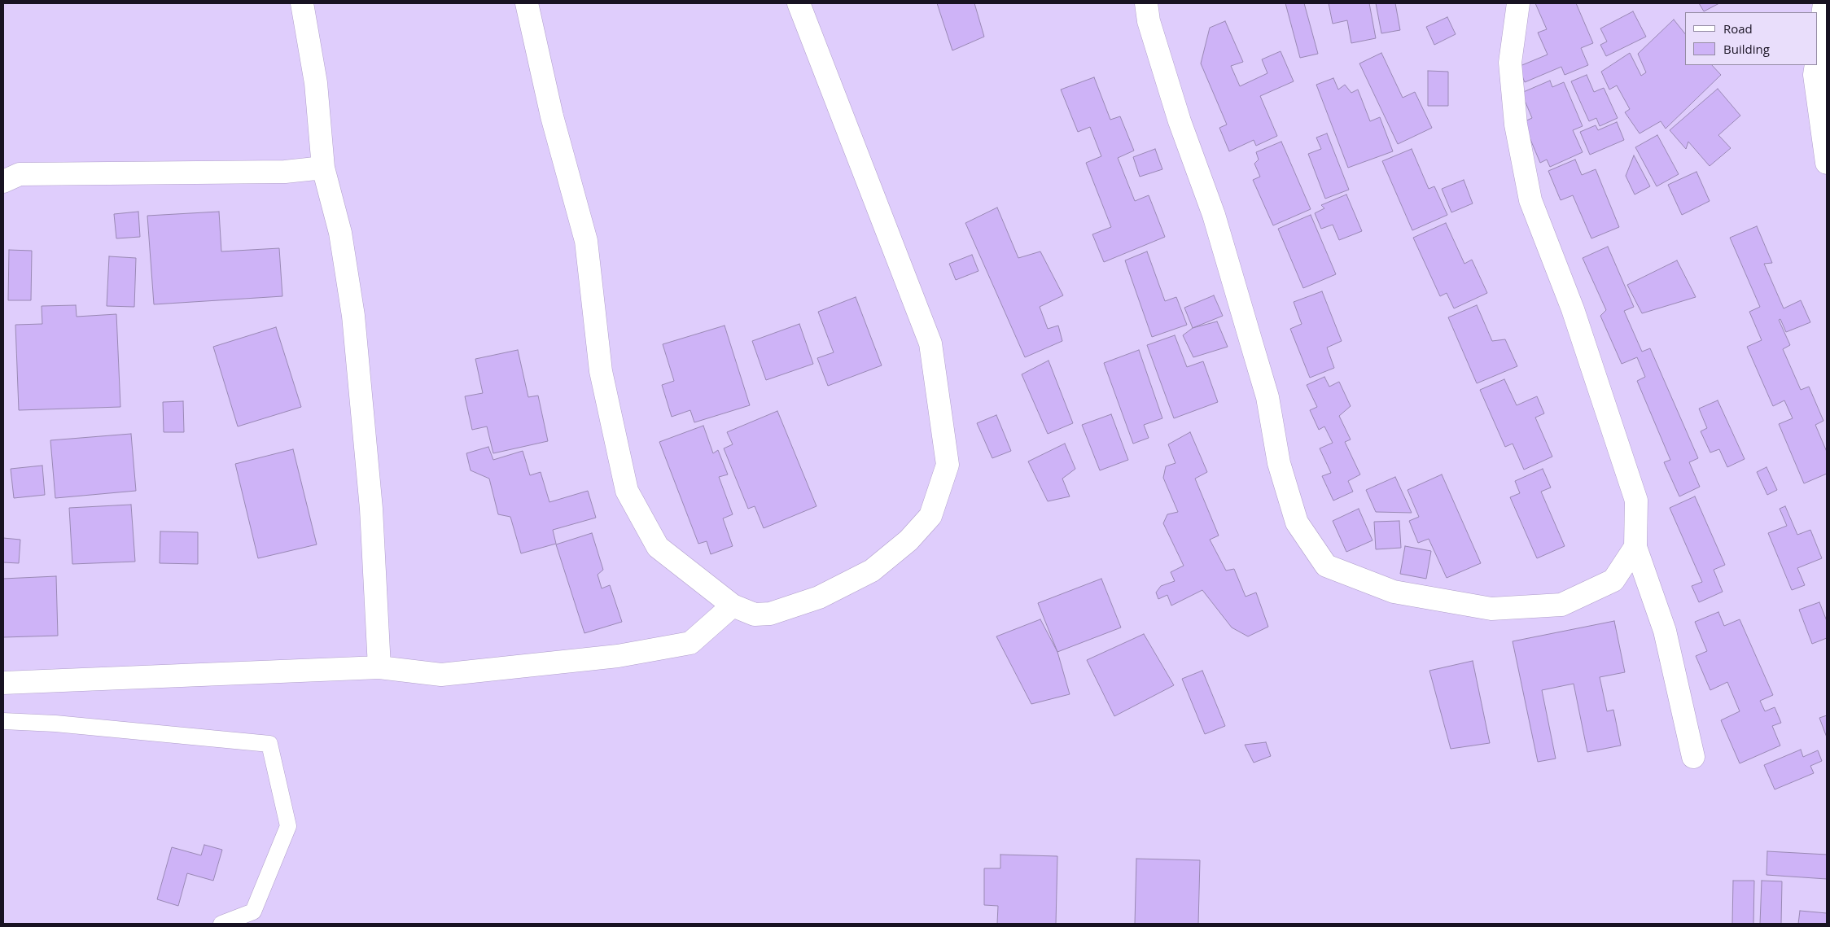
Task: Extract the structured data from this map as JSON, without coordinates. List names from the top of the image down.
{
  "legend": ["Road", "Building"]
}
